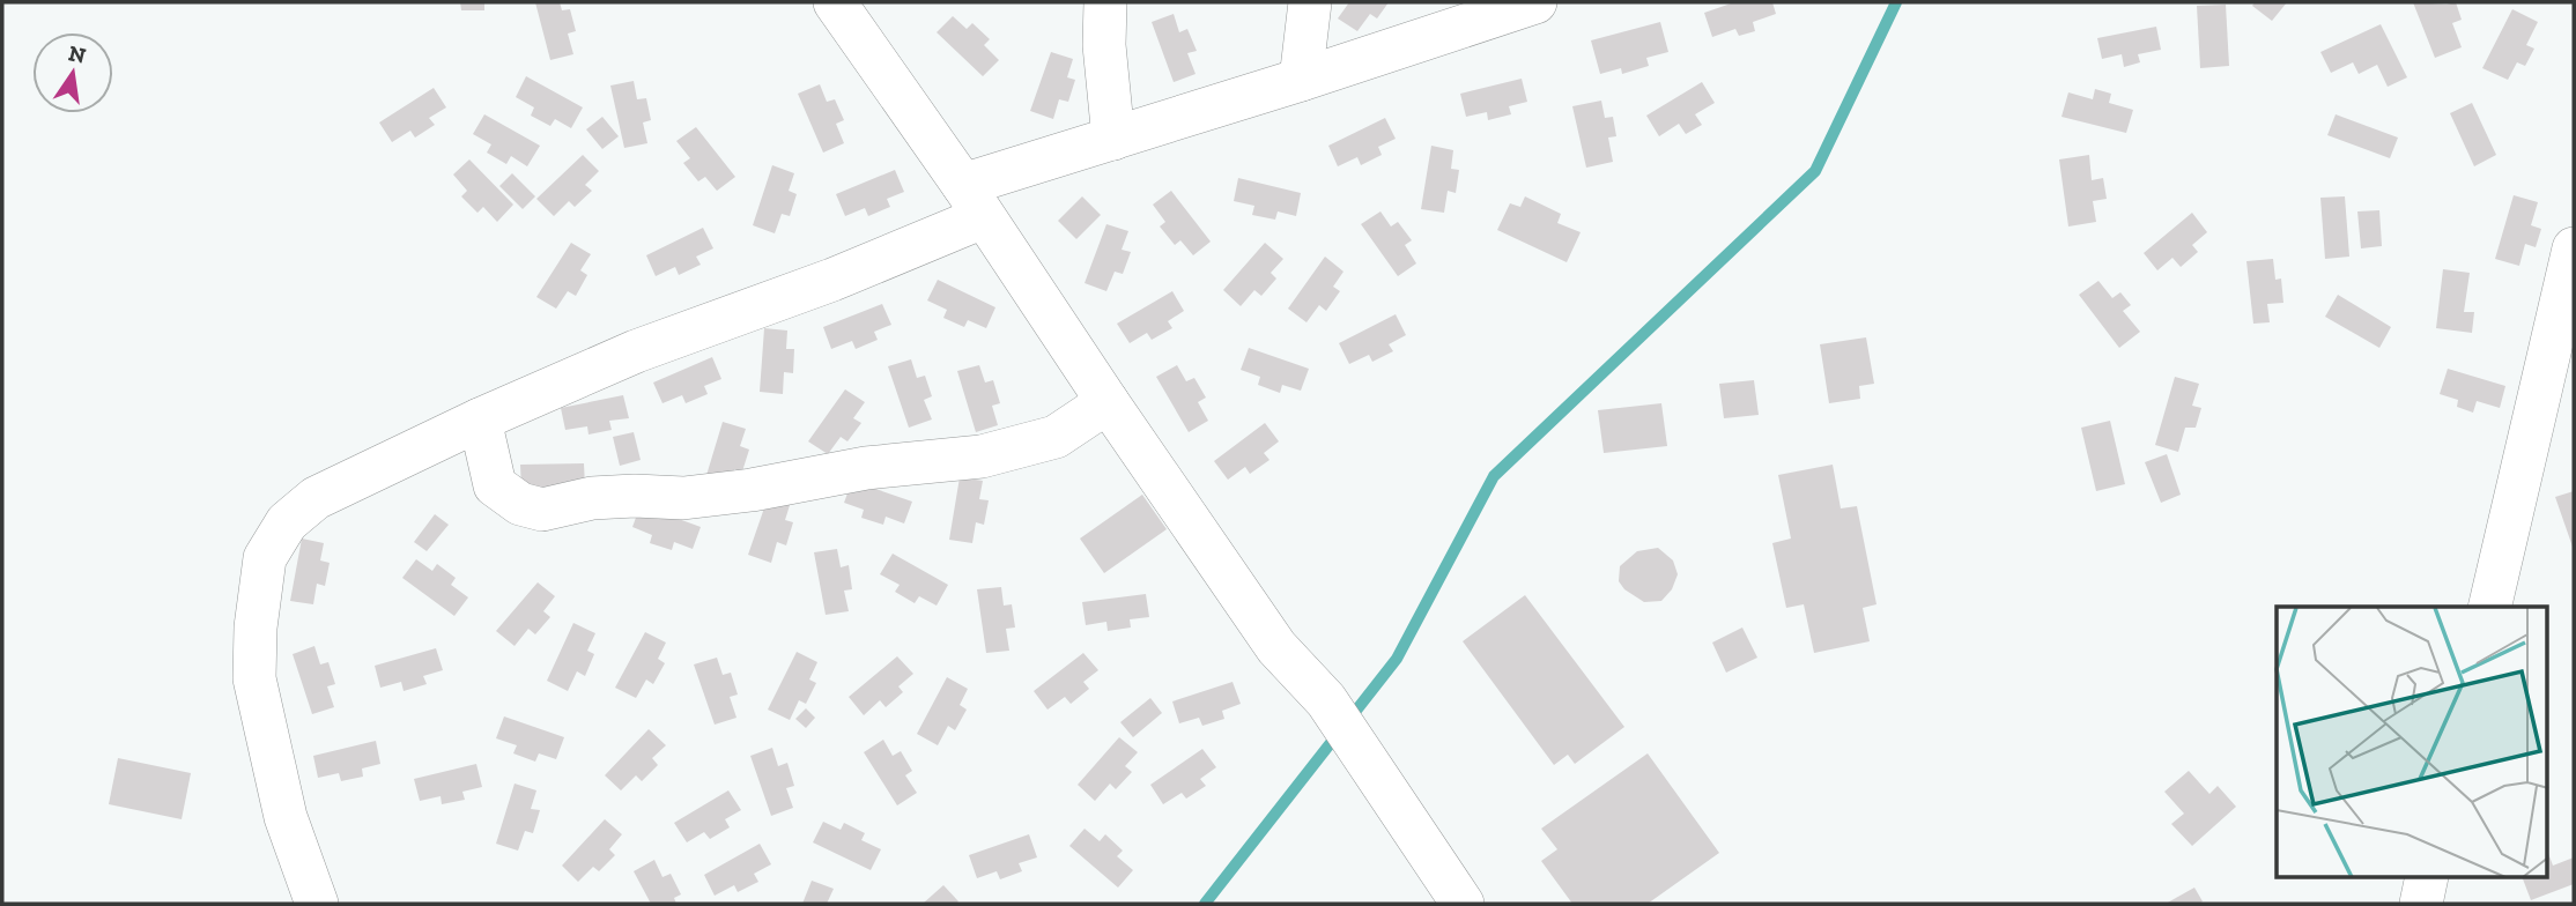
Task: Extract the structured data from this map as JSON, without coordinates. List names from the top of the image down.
{
  "north": "top"
}
